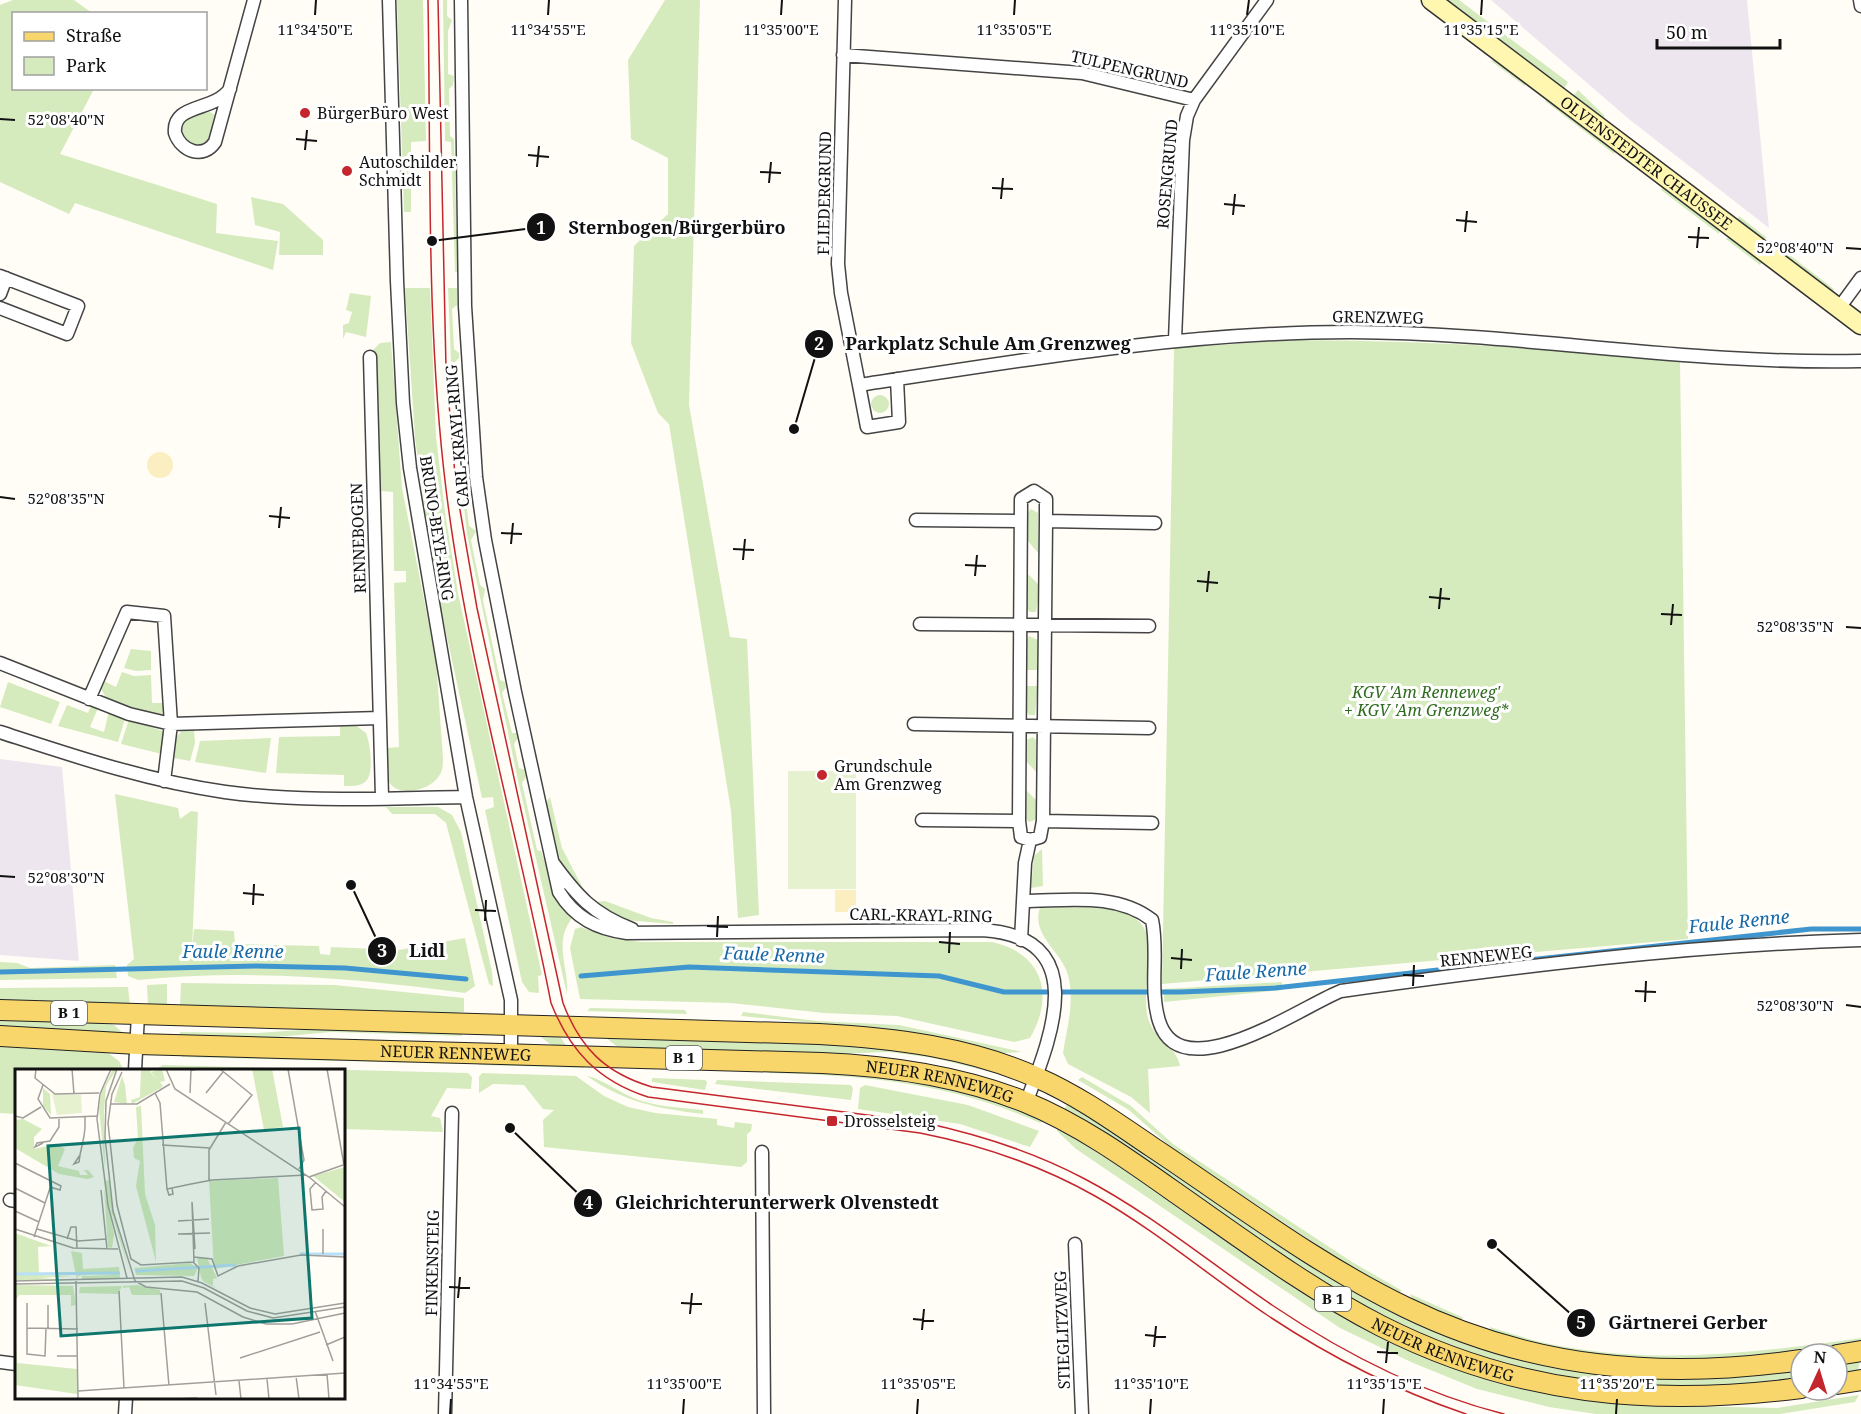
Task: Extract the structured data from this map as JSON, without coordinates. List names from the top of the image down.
{
  "streets": {
    "main road": ["B 1", "NEUER RENNEWEG"],
    "street": [
      "TULPENGRUND",
      "OLVENSTEDTER CHAUSSEE",
      "ROSENGRUND",
      "FLIEDERGRUND",
      "GRENZWEG",
      "CARL-KRAYL-RING",
      "BRUNO-BEYE-RING",
      "RENNEBOGEN",
      "RENNEWEG",
      "FINKENSTEIG",
      "STIEGLITZWEG"
    ]
  },
  "crossings": [
    ["TULPENGRUND", "ROSENGRUND"],
    ["TULPENGRUND", "FLIEDERGRUND"],
    ["ROSENGRUND", "GRENZWEG"],
    ["FLIEDERGRUND", "GRENZWEG"],
    ["CARL-KRAYL-RING", "NEUER RENNEWEG"],
    ["BRUNO-BEYE-RING", "NEUER RENNEWEG"]
  ],
  "water": ["Faule Renne"],
  "parks": ["KGV 'Am Renneweg' + KGV 'Am Grenzweg*"],
  "places": {
    "other": [
      "BürgerBüro West",
      "Autoschilder Schmidt",
      "Sternbogen/Bürgerbüro",
      "Parkplatz Schule Am Grenzweg",
      "Grundschule Am Grenzweg",
      "Lidl",
      "Gleichrichterunterwerk Olvenstedt",
      "Gärtnerei Gerber"
    ],
    "transit": ["Drosselsteig"]
  },
  "legend": ["Straße", "Park"],
  "scale_bar": "50 m",
  "north": "top",
  "coordinates": [
    "11°34'50\"E",
    "11°34'55\"E",
    "11°35'00\"E",
    "11°35'05\"E",
    "11°35'10\"E",
    "11°35'15\"E",
    "52°08'40\"N",
    "52°08'35\"N",
    "52°08'30\"N",
    "11°35'20\"E"
  ]
}
